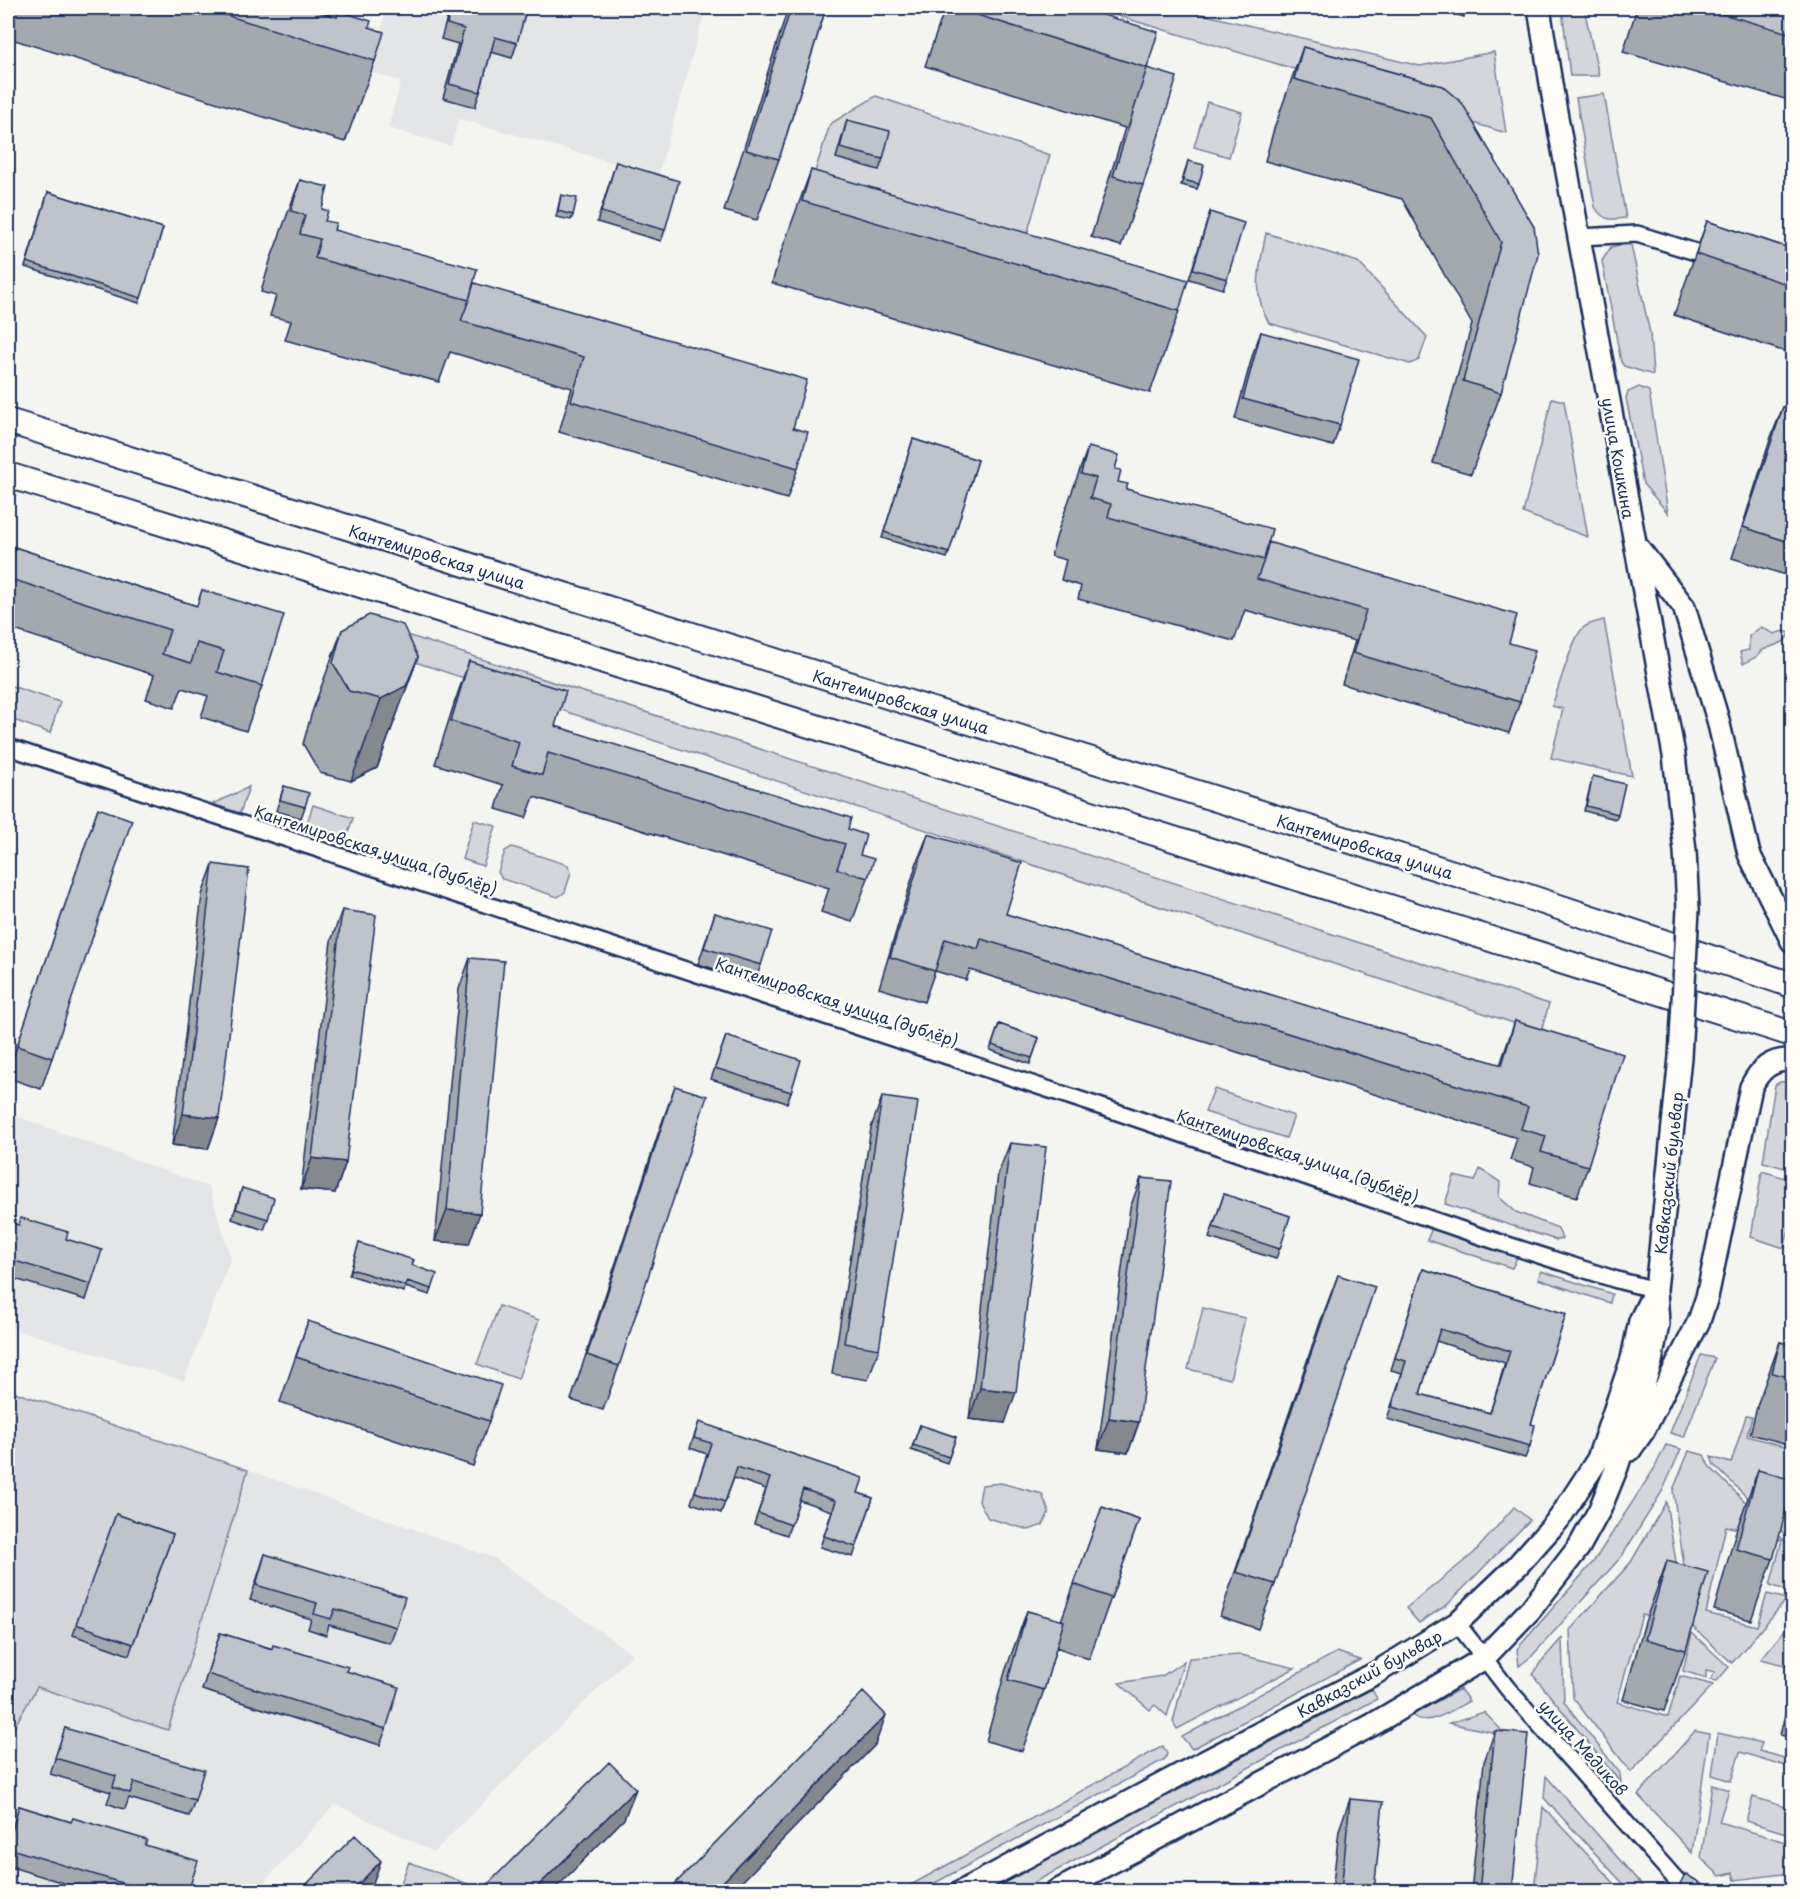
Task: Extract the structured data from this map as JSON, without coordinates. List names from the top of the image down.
{
  "streets": {
    "main road": ["улица Кошкина", "Кантемировская улица", "Кавказский бульвар"],
    "street": ["Кантемировская улица (дублёр)", "улица Медиков"]
  },
  "crossings": [
    ["улица Кошкина", "Кавказский бульвар"],
    ["Кантемировская улица (дублёр)", "Кавказский бульвар"],
    ["Кавказский бульвар", "улица Медиков"]
  ]
}
